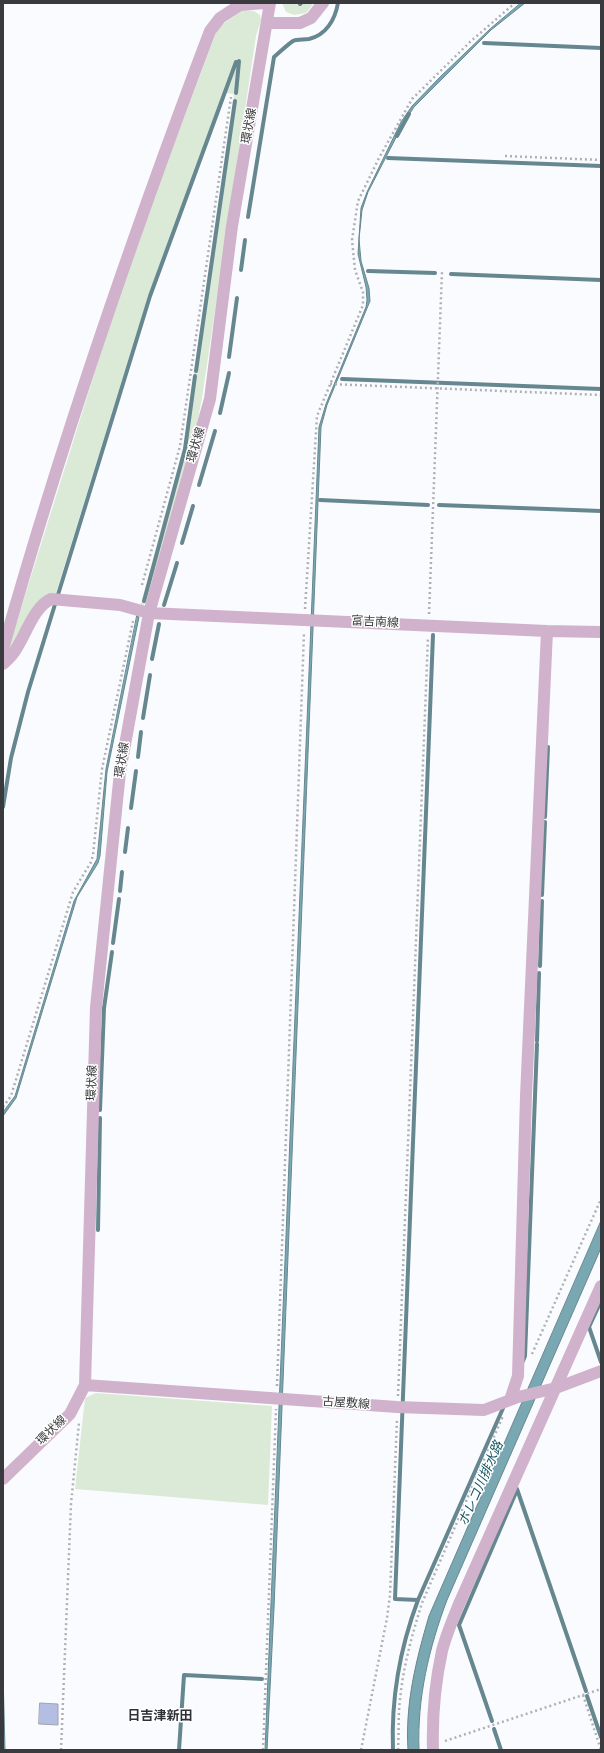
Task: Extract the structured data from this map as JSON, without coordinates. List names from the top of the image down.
{
  "streets": {
    "street": ["環状線", "富吉南線", "古屋敷線"]
  },
  "crossings": [
    ["環状線", "富吉南線"],
    ["環状線", "古屋敷線"]
  ],
  "districts": ["日吉津新田"],
  "water": ["ホレコ川排水路"]
}
